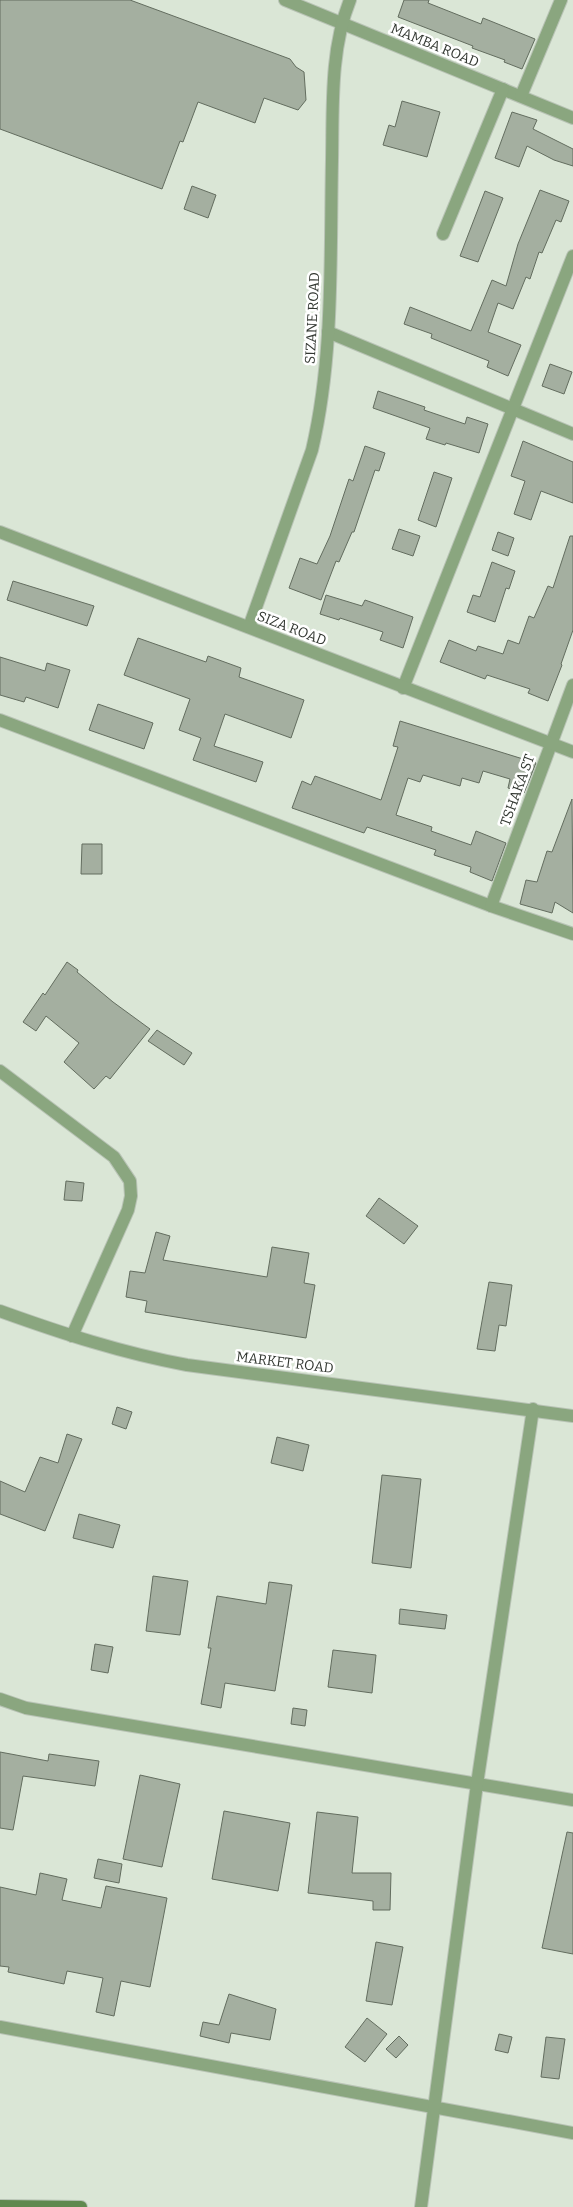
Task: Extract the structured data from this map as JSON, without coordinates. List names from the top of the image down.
{
  "streets": {
    "street": [
      "MAMBA ROAD",
      "SIZANE ROAD",
      "SIZA ROAD",
      "TSHAKA ST",
      "MARKET ROAD"
    ]
  },
  "crossings": [
    ["MAMBA ROAD", "SIZANE ROAD"],
    ["SIZANE ROAD", "SIZA ROAD"],
    ["SIZA ROAD", "TSHAKA ST"]
  ]
}
